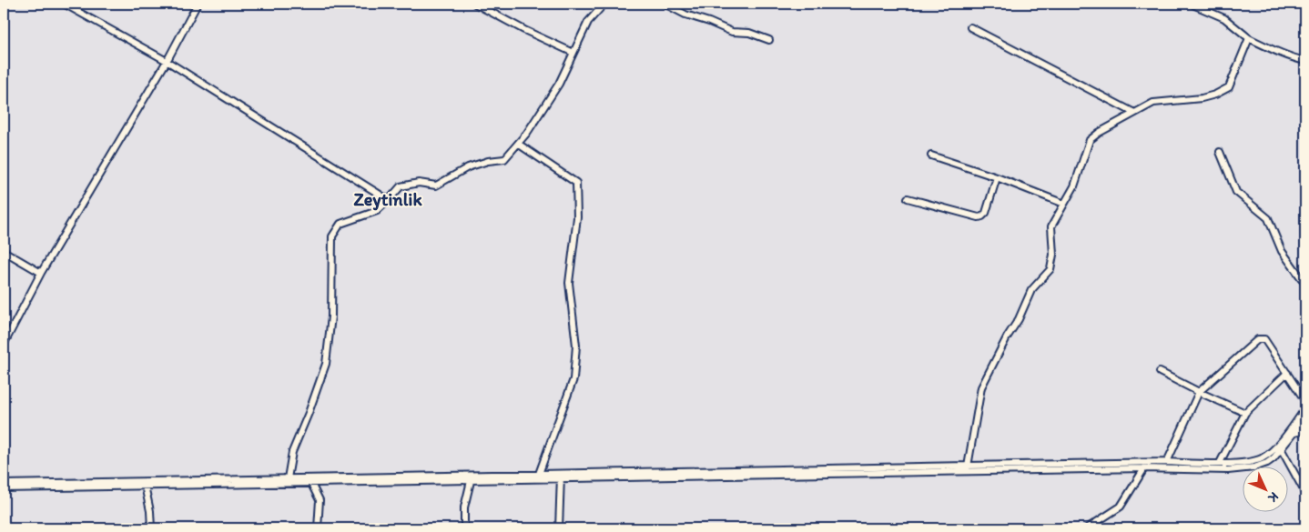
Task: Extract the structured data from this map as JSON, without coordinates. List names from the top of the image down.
{
  "districts": ["Zeytinlik"],
  "north": "bottom right"
}
